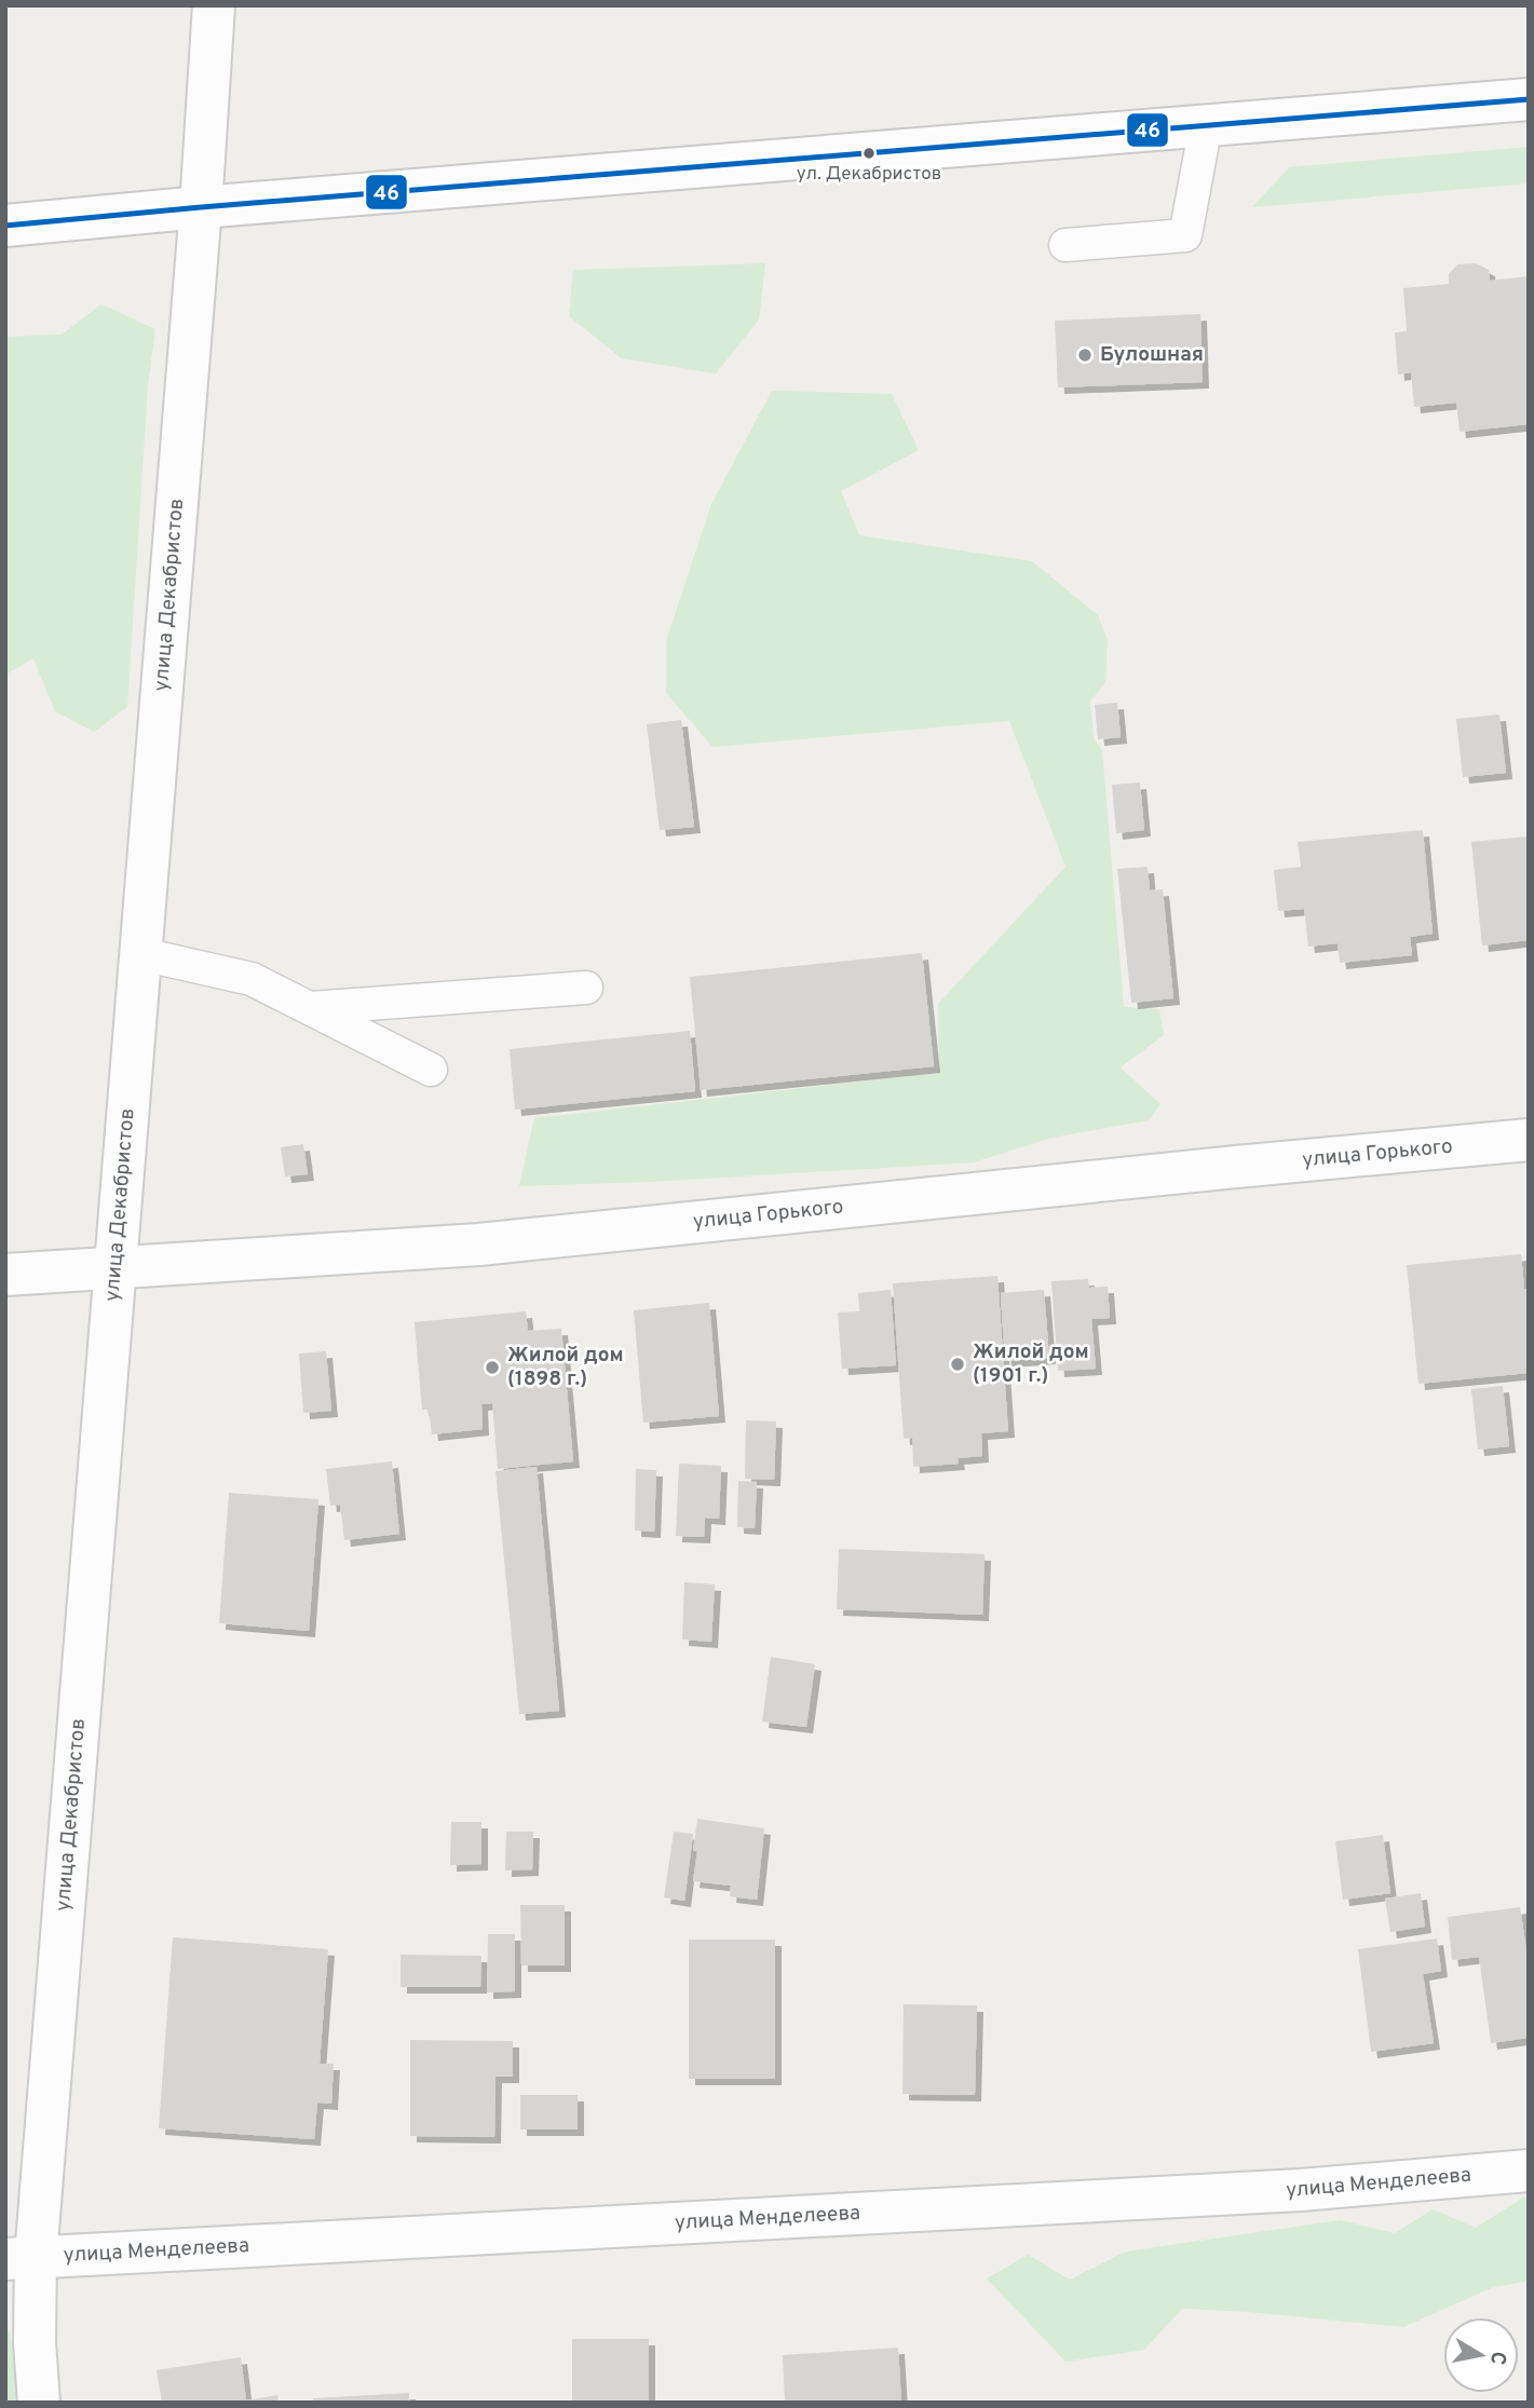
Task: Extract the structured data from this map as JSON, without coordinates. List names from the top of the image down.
{
  "streets": {
    "street": ["улица Декабристов", "улица Горького", "улица Менделеева"]
  },
  "crossings": [
    ["улица Декабристов", "улица Горького"],
    ["улица Декабристов", "улица Менделеева"]
  ],
  "places": [
    "ул. Декабристов",
    "Булошная",
    "Жилой дом (1901 г.)",
    "Жилой дом (1898 г.)"
  ],
  "lines": ["transit line 46"],
  "north": "right"
}
